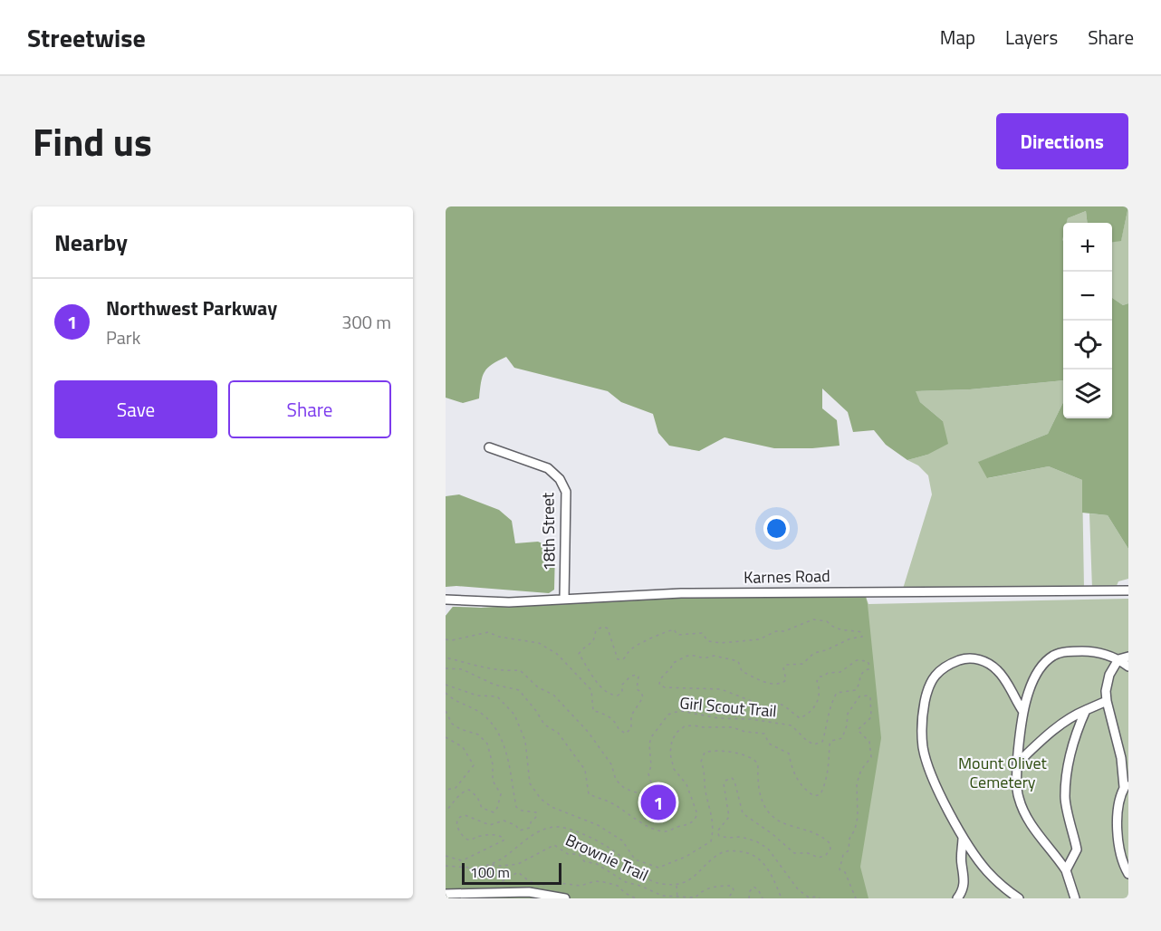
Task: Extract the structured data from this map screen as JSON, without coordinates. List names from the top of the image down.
{
  "streets": {
    "street": ["18th Street", "Karnes Road"],
    "path": ["Girl Scout Trail", "Brownie Trail"]
  },
  "crossings": [
    ["18th Street", "Karnes Road"]
  ],
  "parks": ["Mount Olivet Cemetery"],
  "scale_bar": "100 m",
  "page": {
    "header": "Streetwise",
    "nav": ["Map", "Layers", "Share"],
    "title": "Find us",
    "buttons": [
      "Directions",
      ["Save", "Share"]
    ],
    "heading": "Nearby",
    "map_buttons": ["+", "−"],
    "list": [
      {
        "mark": "1",
        "name": "Northwest Parkway",
        "note": "Park",
        "value": "300 m"
      }
    ],
    "pins": "1",
    "scale": "100 m"
  }
}
